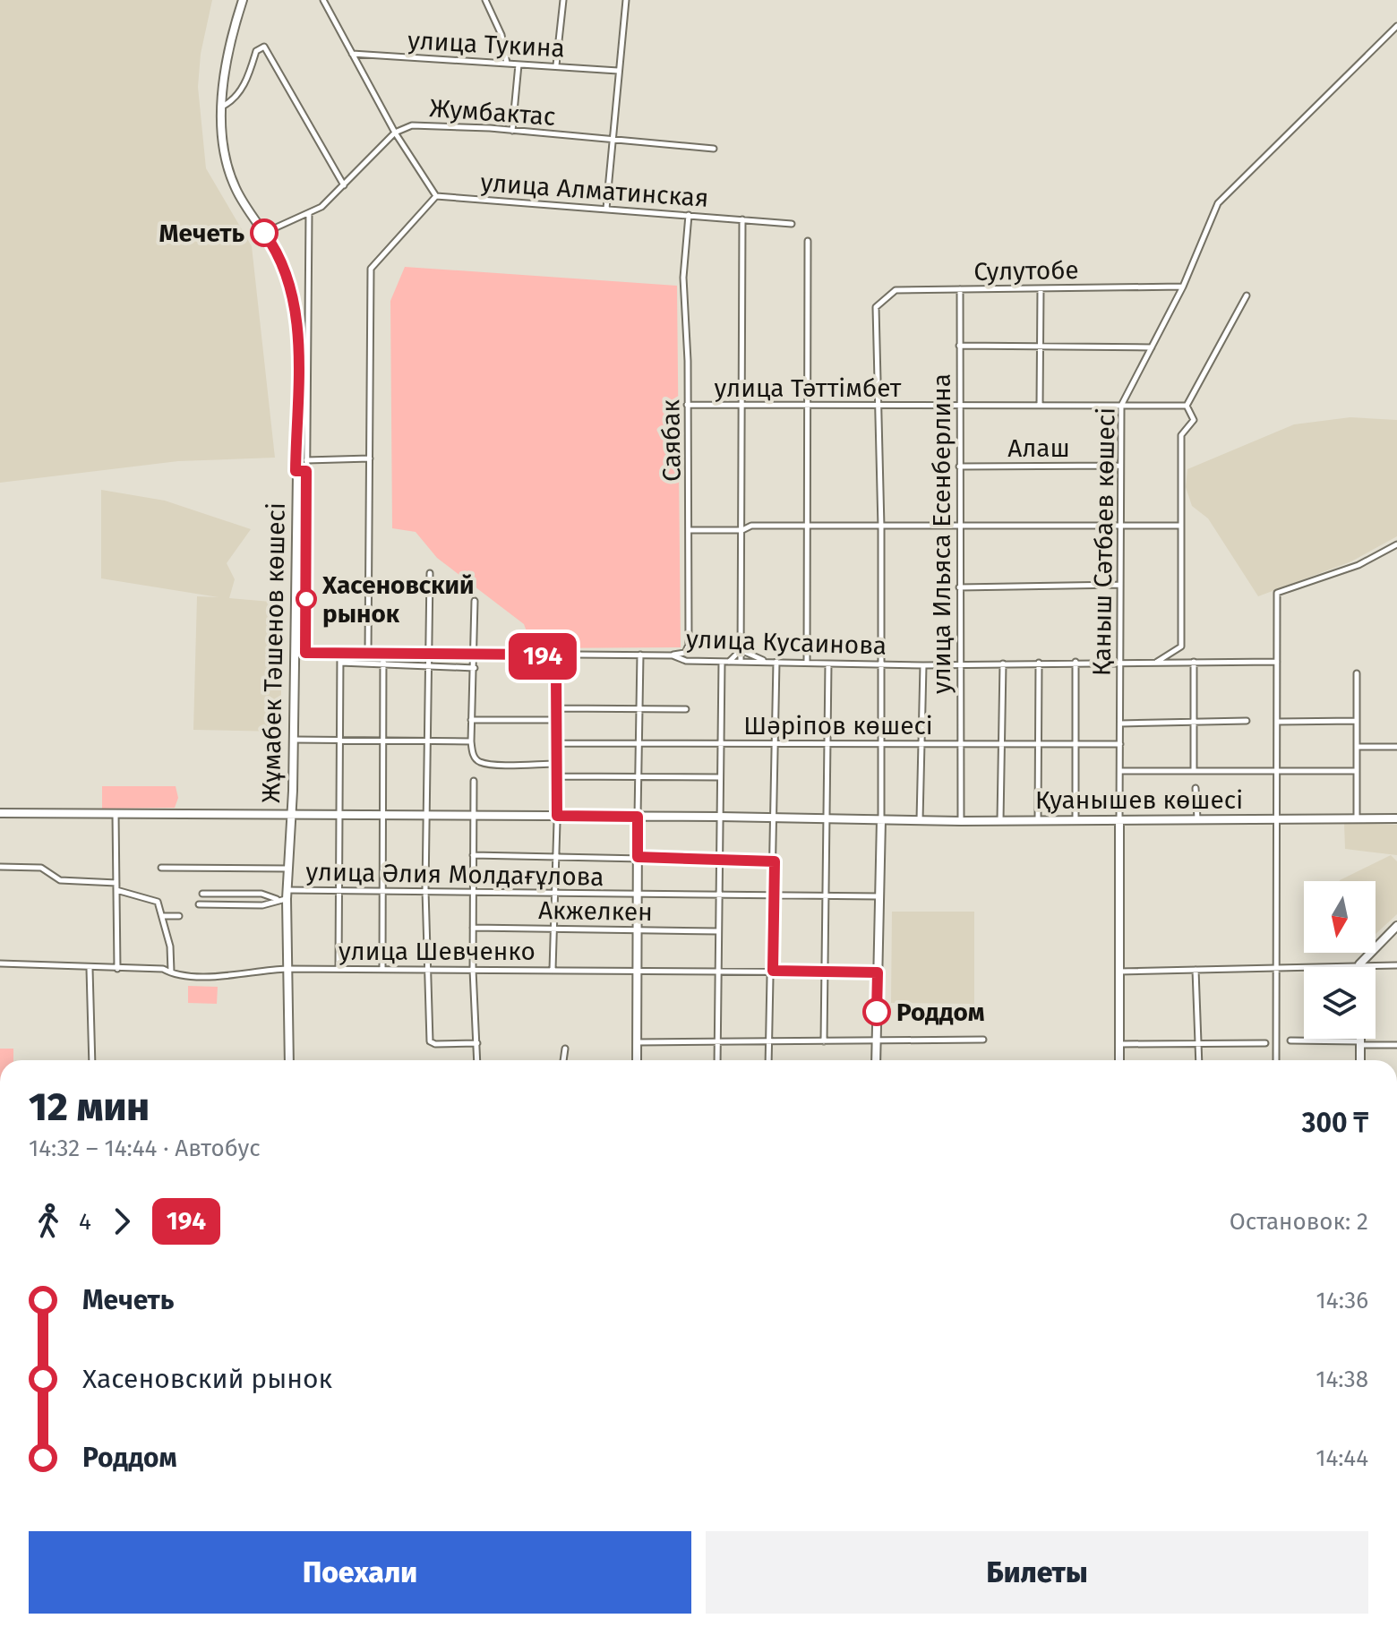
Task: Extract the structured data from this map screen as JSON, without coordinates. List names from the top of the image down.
{
  "streets": {
    "street": [
      "улица Тукина",
      "Жумбактас",
      "улица Алматинская",
      "Сулутобе",
      "улица Тәттімбет",
      "Саябак",
      "Алаш",
      "улица Ильяса Есенберлина",
      "Қаныш Сәтбаев көшесі",
      "улица Кусаинова",
      "Жұмабек Тәшенов көшесі",
      "Шәріпов көшесі",
      "Қуанышев көшесі",
      "улица Әлия Молдағұлова",
      "Акжелкен",
      "улица Шевченко"
    ]
  },
  "crossings": [
    ["Жумбактас", "Жұмабек Тәшенов көшесі"],
    ["улица Алматинская", "Саябак"],
    ["Сулутобе", "улица Тәттімбет"],
    ["Сулутобе", "улица Ильяса Есенберлина"],
    ["Сулутобе", "Қаныш Сәтбаев көшесі"],
    ["улица Тәттімбет", "Саябак"],
    ["улица Тәттімбет", "улица Ильяса Есенберлина"],
    ["улица Тәттімбет", "Қаныш Сәтбаев көшесі"],
    ["Саябак", "улица Кусаинова"],
    ["Алаш", "улица Ильяса Есенберлина"],
    ["Алаш", "Қаныш Сәтбаев көшесі"],
    ["улица Ильяса Есенберлина", "улица Кусаинова"],
    ["улица Ильяса Есенберлина", "Шәріпов көшесі"],
    ["улица Ильяса Есенберлина", "Қуанышев көшесі"],
    ["Қаныш Сәтбаев көшесі", "улица Кусаинова"],
    ["Қаныш Сәтбаев көшесі", "Шәріпов көшесі"],
    ["Қаныш Сәтбаев көшесі", "Қуанышев көшесі"],
    ["улица Кусаинова", "Жұмабек Тәшенов көшесі"],
    ["Жұмабек Тәшенов көшесі", "Қуанышев көшесі"],
    ["Жұмабек Тәшенов көшесі", "улица Әлия Молдағұлова"],
    ["Жұмабек Тәшенов көшесі", "улица Шевченко"]
  ],
  "places": ["Мечеть", "Хасеновский рынок", "Роддом"],
  "lines": ["bus line 194"],
  "north": "bottom",
  "page": {
    "on_map": "194",
    "heading": ["12 мин", "14:32 – 14:44 · Автобус", "300 ₸"],
    "legs": ["4", "194", "Остановок: 2"],
    "list": [
      {
        "name": "Мечеть",
        "value": "14:36"
      },
      {
        "name": "Хасеновский рынок",
        "value": "14:38"
      },
      {
        "name": "Роддом",
        "value": "14:44"
      }
    ],
    "buttons": ["Поехали", "Билеты"]
  }
}
